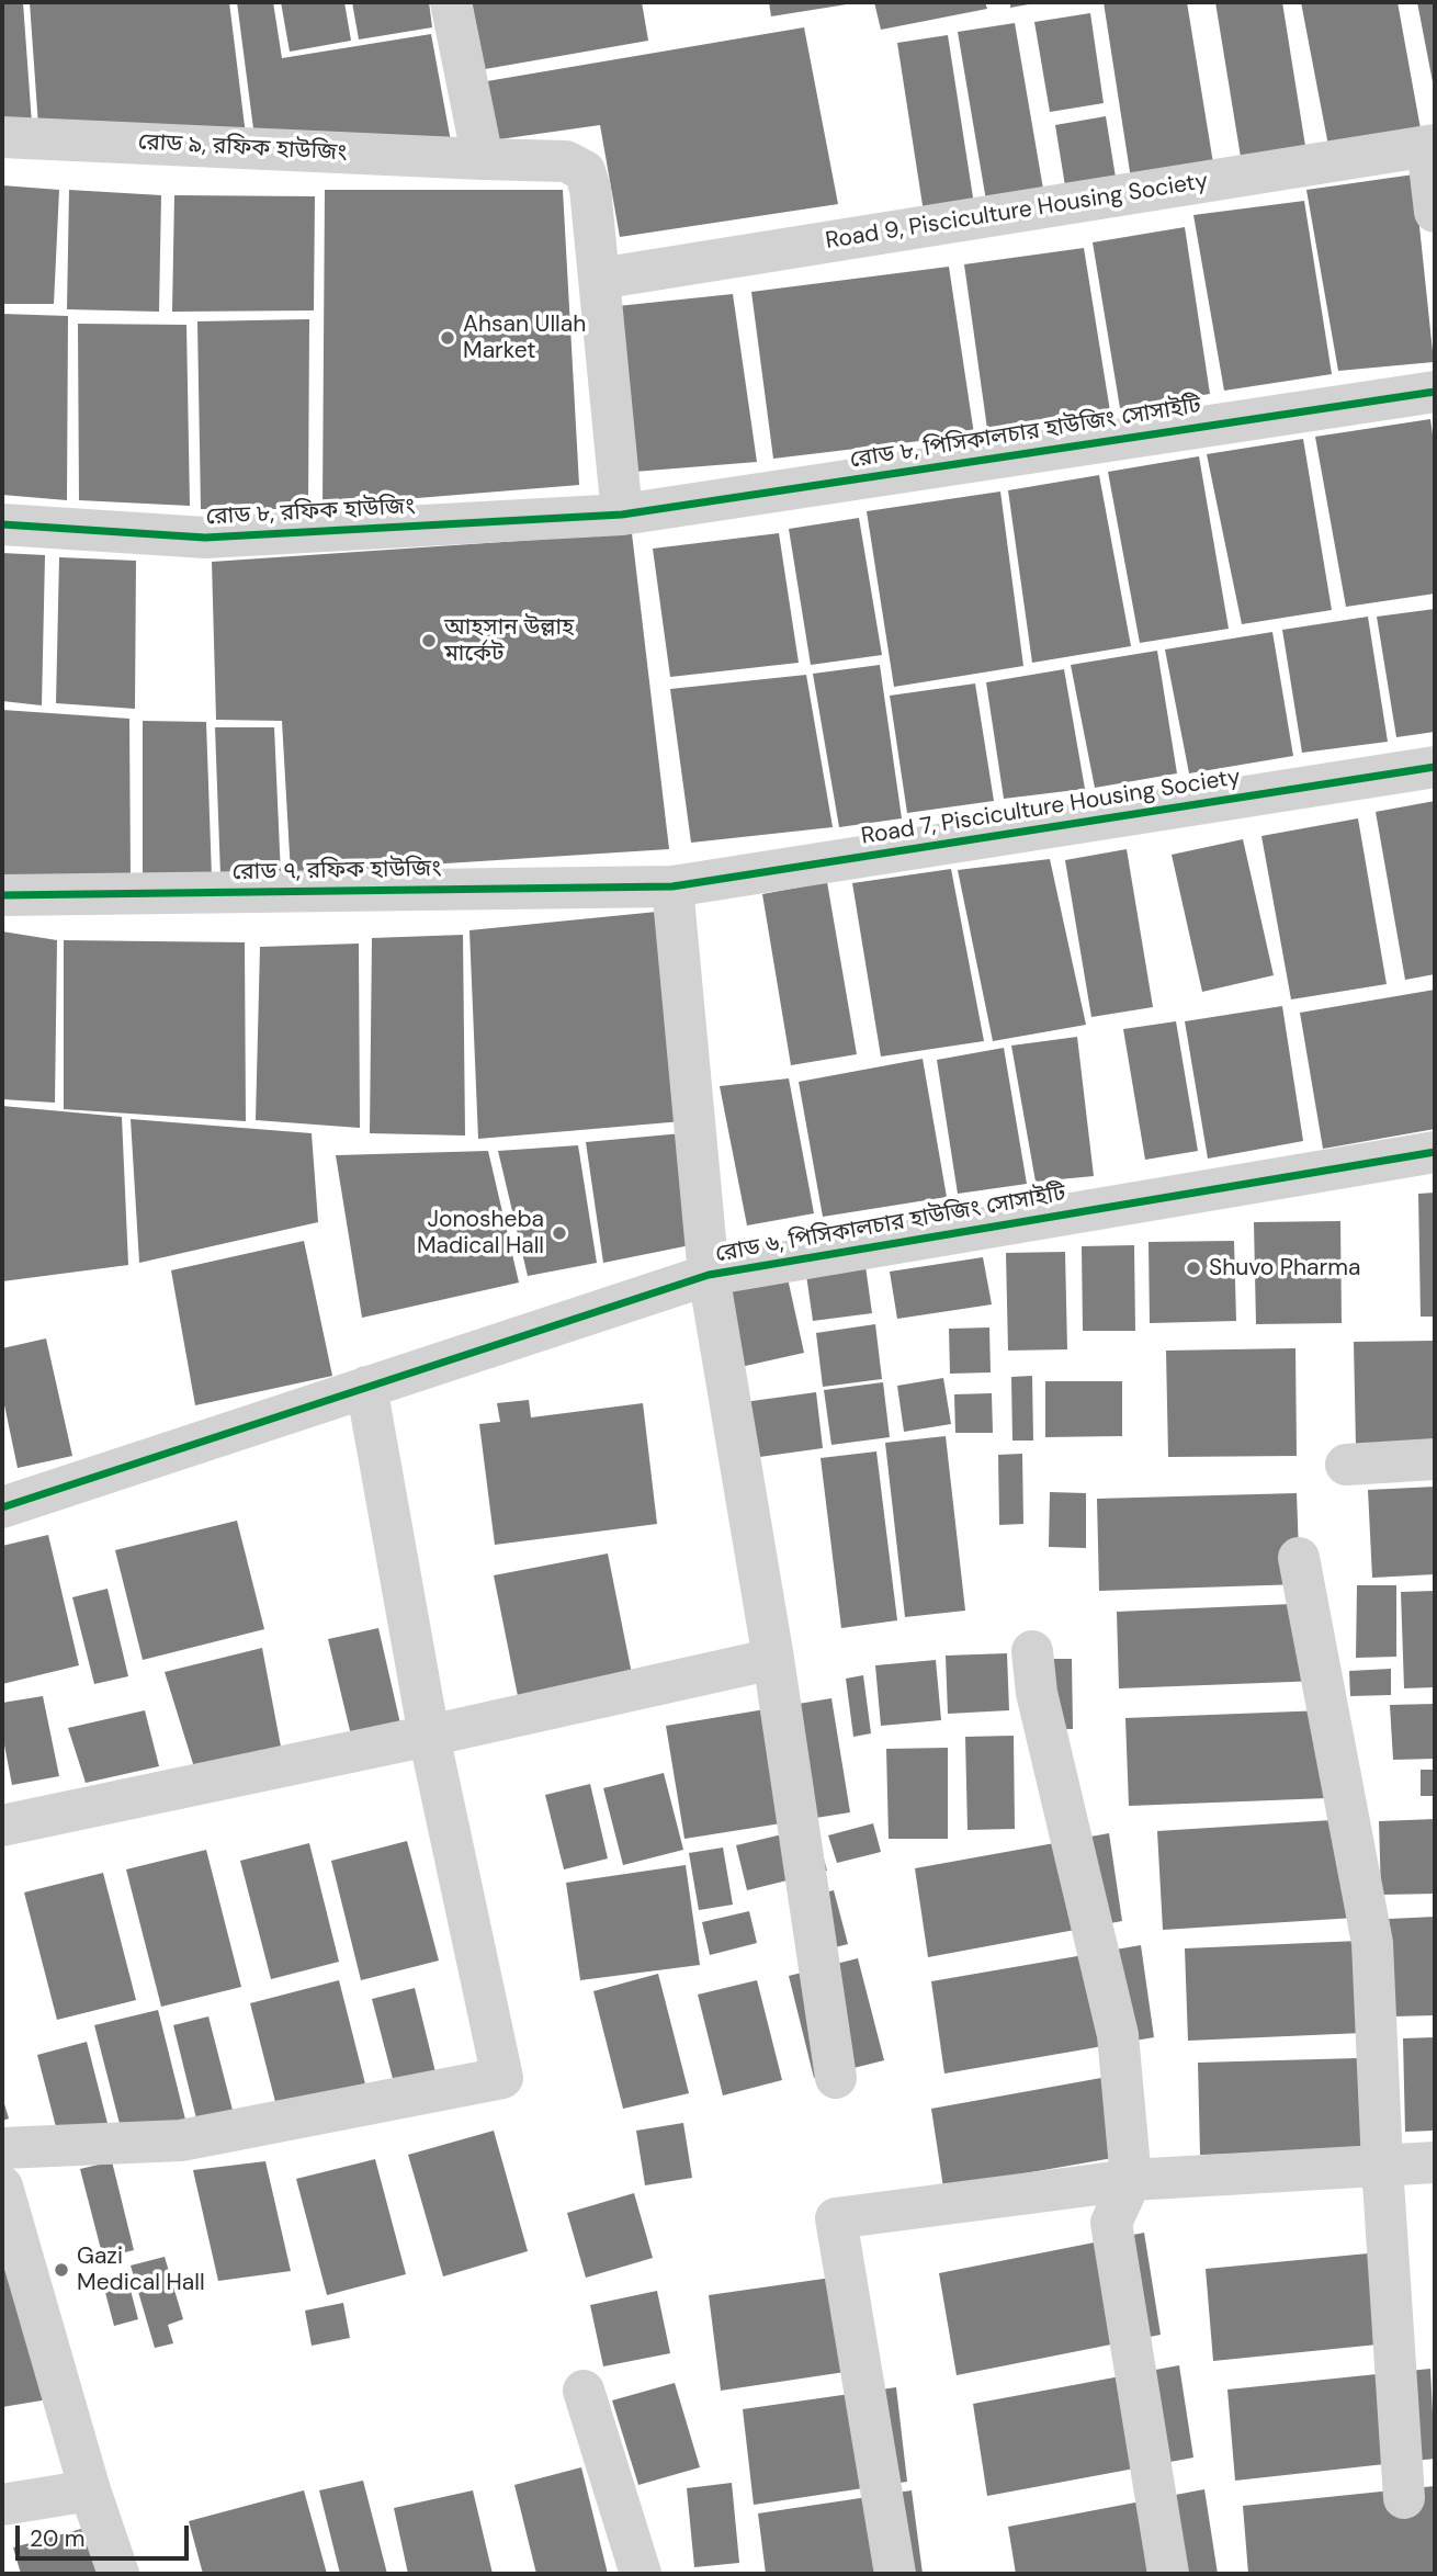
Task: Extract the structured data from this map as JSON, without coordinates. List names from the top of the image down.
{
  "streets": {
    "street": [
      "রোড ৯, রফিক হাউজিং",
      "Road 9, Pisciculture Housing Society",
      "রোড ৮, পিসিকালচার হাউজিং সোসাইটি",
      "রোড ৮, রফিক হাউজিং",
      "Road 7, Pisciculture Housing Society",
      "রোড ৭, রফিক হাউজিং",
      "রোড ৬, পিসিকালচার হাউজিং সোসাইটি"
    ]
  },
  "crossings": [
    ["রোড ৯, রফিক হাউজিং", "Road 9, Pisciculture Housing Society"],
    ["রোড ৮, পিসিকালচার হাউজিং সোসাইটি", "রোড ৮, রফিক হাউজিং"],
    ["Road 7, Pisciculture Housing Society", "রোড ৭, রফিক হাউজিং"]
  ],
  "places": [
    "Ahsan Ullah Market",
    "আহসান উল্লাহ মার্কেট",
    "Jonosheba Madical Hall",
    "Shuvo Pharma",
    "Gazi Medical Hall"
  ],
  "scale_bar": "20 m"
}
